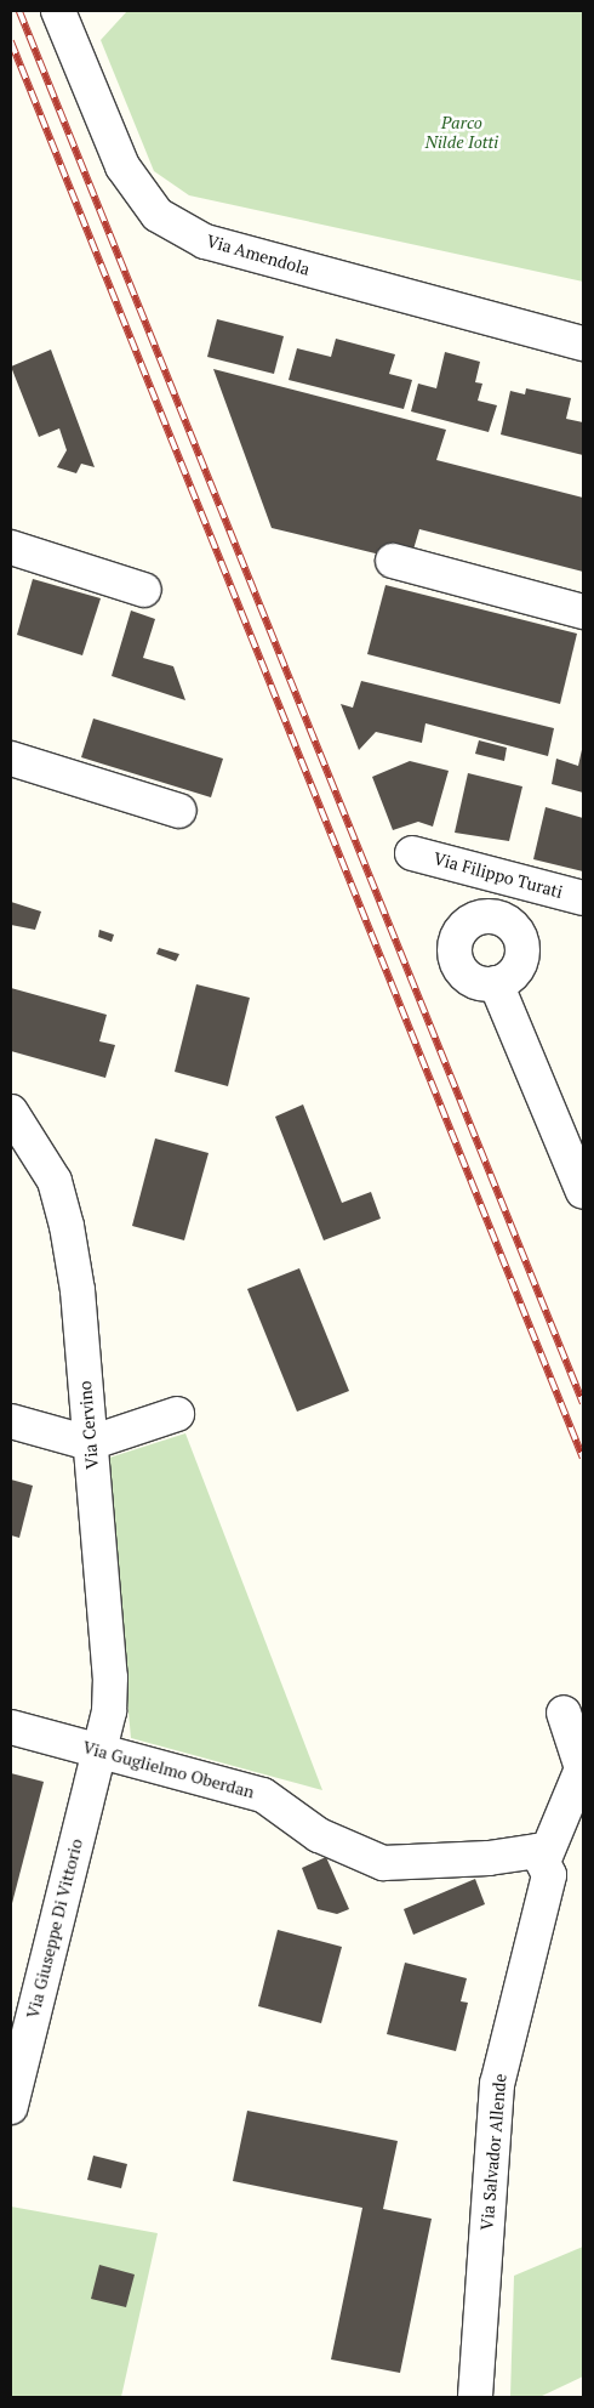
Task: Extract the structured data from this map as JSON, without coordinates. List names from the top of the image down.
{
  "streets": {
    "street": [
      "Via Amendola",
      "Via Filippo Turati",
      "Via Cervino",
      "Via Guglielmo Oberdan",
      "Via Giuseppe Di Vittorio",
      "Via Salvador Allende"
    ]
  },
  "crossings": [
    ["Via Cervino", "Via Guglielmo Oberdan"],
    ["Via Cervino", "Via Giuseppe Di Vittorio"],
    ["Via Guglielmo Oberdan", "Via Giuseppe Di Vittorio"],
    ["Via Guglielmo Oberdan", "Via Salvador Allende"]
  ],
  "parks": ["Parco Nilde Iotti"]
}
